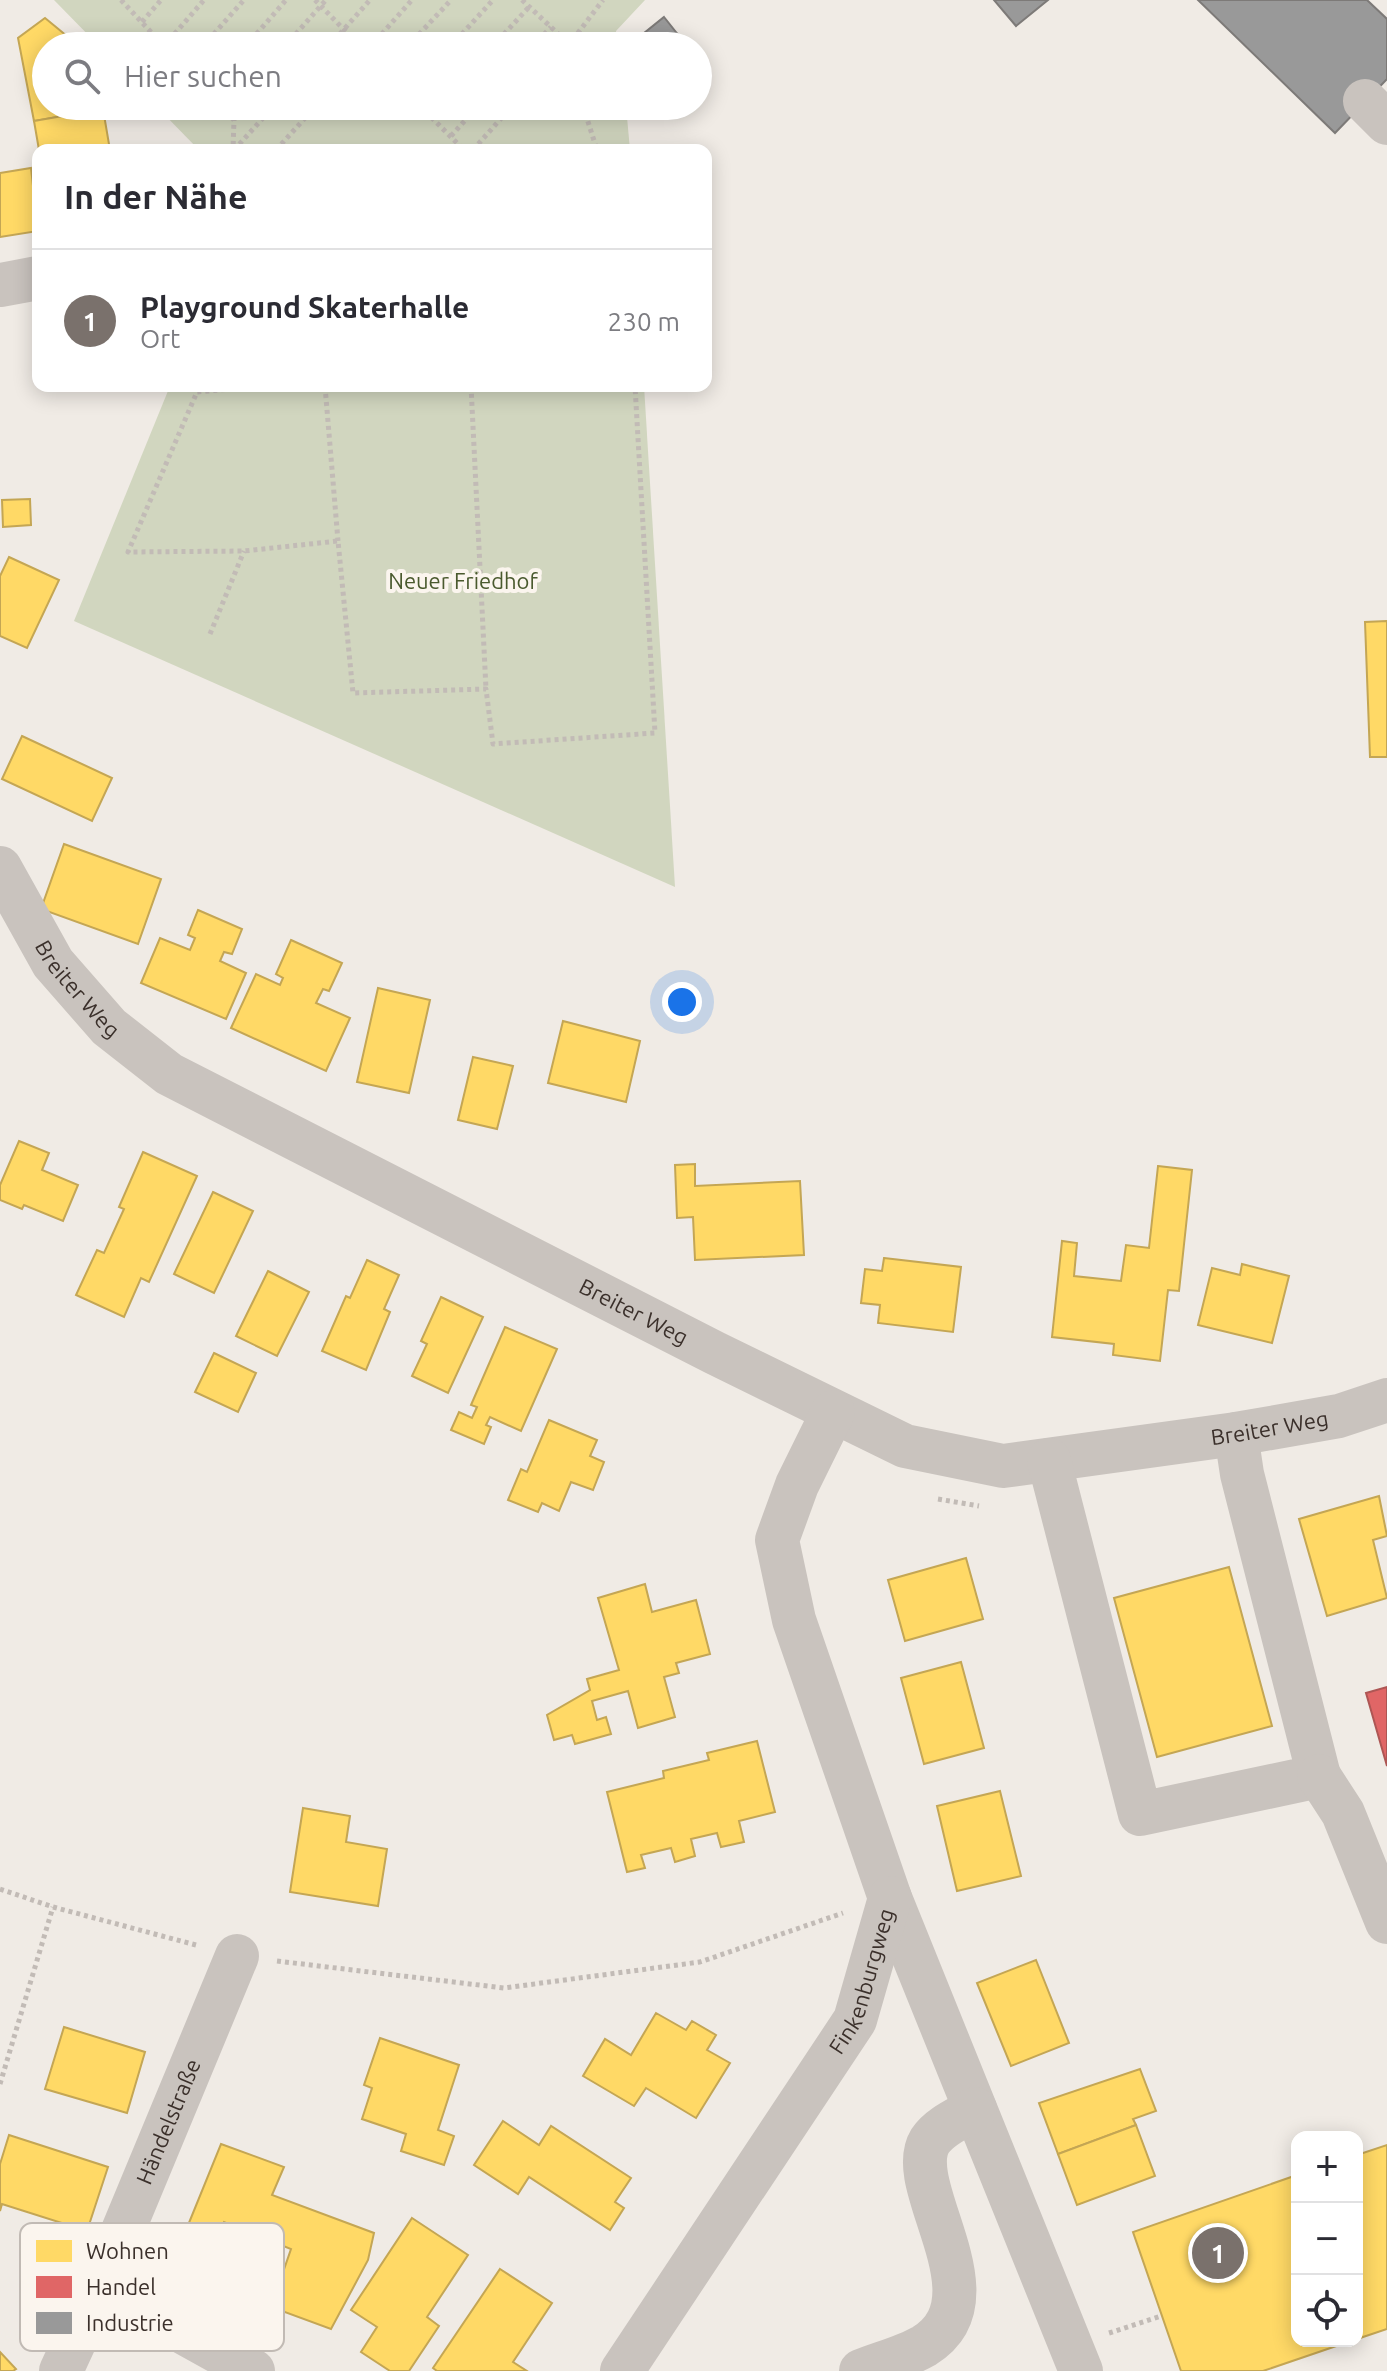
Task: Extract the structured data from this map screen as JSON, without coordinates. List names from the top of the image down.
{
  "streets": {
    "street": ["Breiter Weg", "Finkenburgweg", "Händelstraße"]
  },
  "crossings": [
    ["Breiter Weg", "Finkenburgweg"]
  ],
  "parks": ["Neuer Friedhof"],
  "legend": ["Wohnen", "Handel", "Industrie"],
  "page": {
    "search": "Hier suchen",
    "heading": "In der Nähe",
    "list": [
      {
        "mark": "1",
        "name": "Playground Skaterhalle",
        "note": "Ort",
        "value": "230 m"
      }
    ],
    "map_buttons": ["+", "−"],
    "pins": "1"
  }
}
